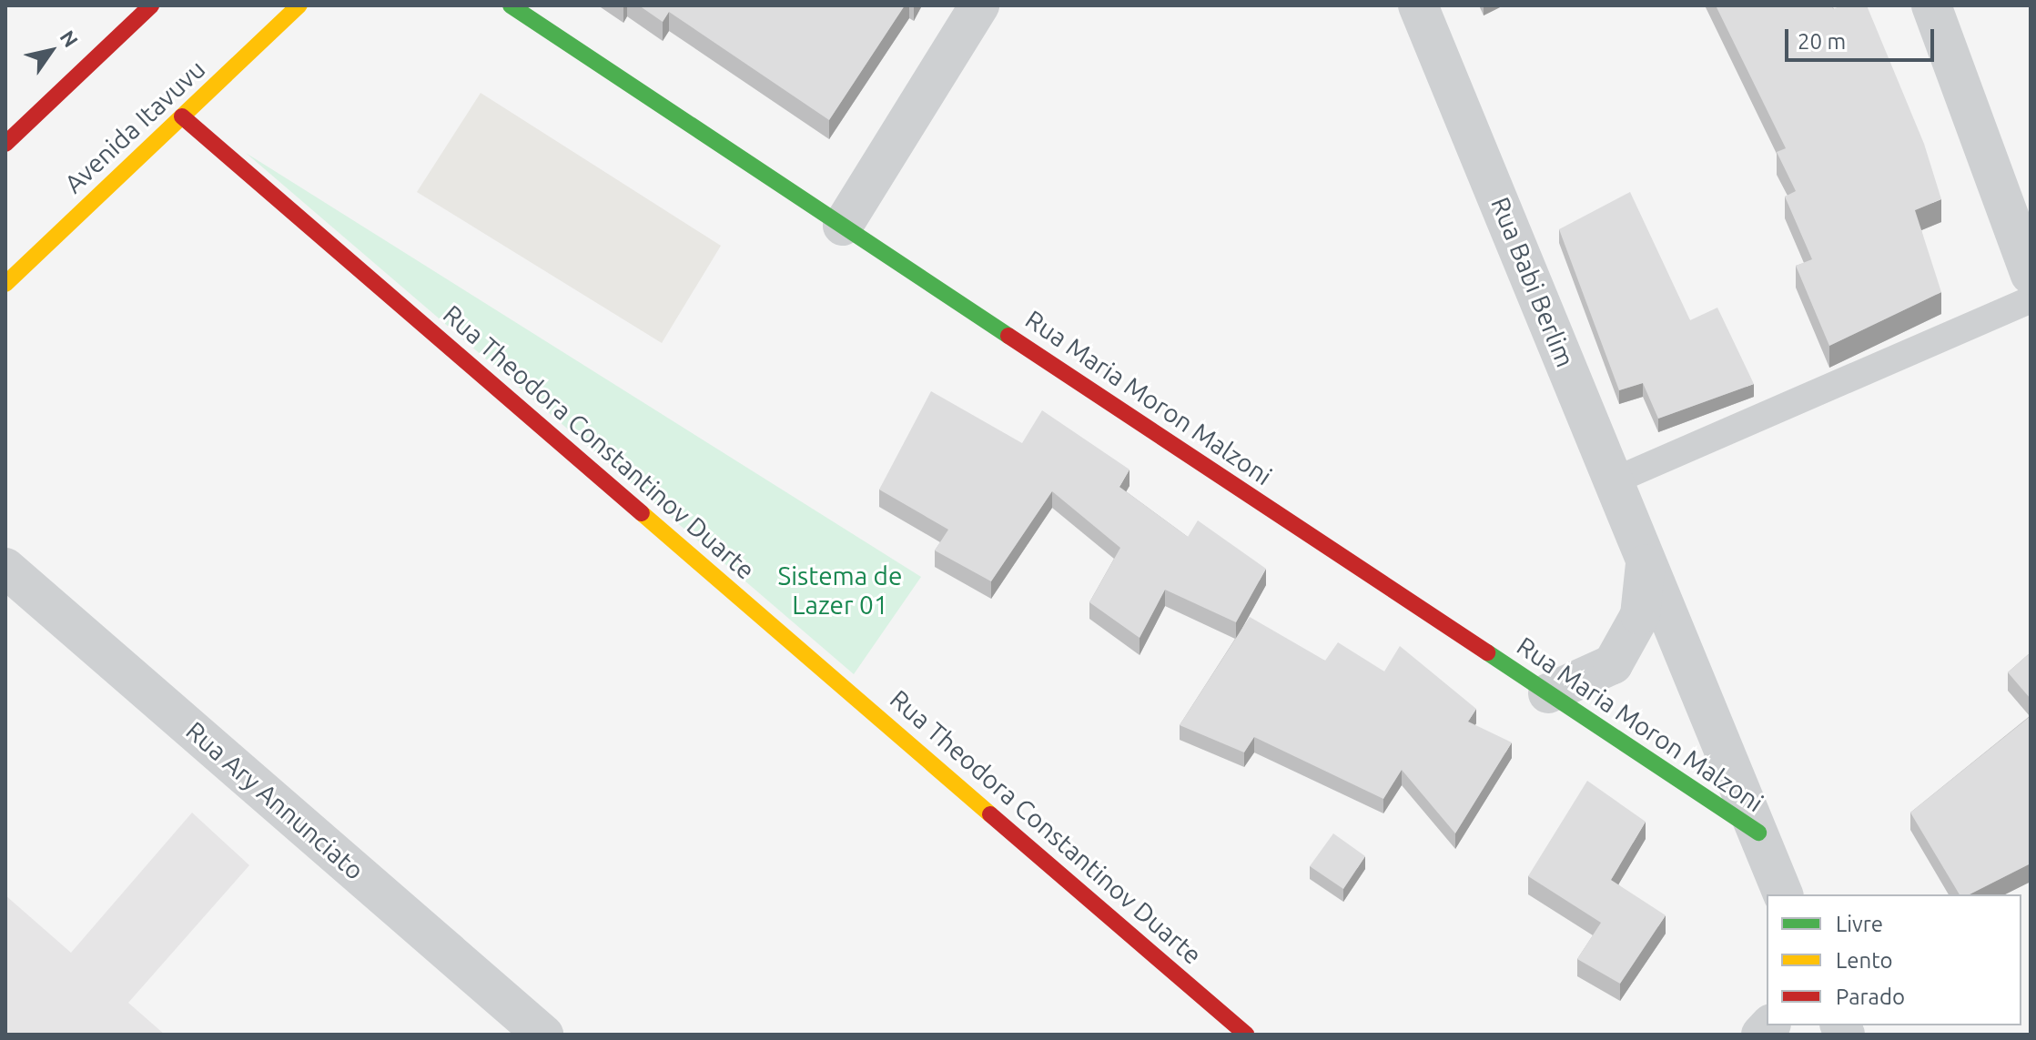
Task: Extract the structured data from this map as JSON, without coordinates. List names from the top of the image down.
{
  "streets": {
    "street": [
      "Avenida Itavuvu",
      "Rua Babi Berlim",
      "Rua Maria Moron Malzoni",
      "Rua Theodora Constantinov Duarte",
      "Rua Ary Annunciato"
    ]
  },
  "crossings": [
    ["Avenida Itavuvu", "Rua Theodora Constantinov Duarte"],
    ["Rua Babi Berlim", "Rua Maria Moron Malzoni"]
  ],
  "parks": ["Sistema de Lazer 01"],
  "legend": ["Livre", "Lento", "Parado"],
  "scale_bar": "20 m",
  "north": "top right"
}
